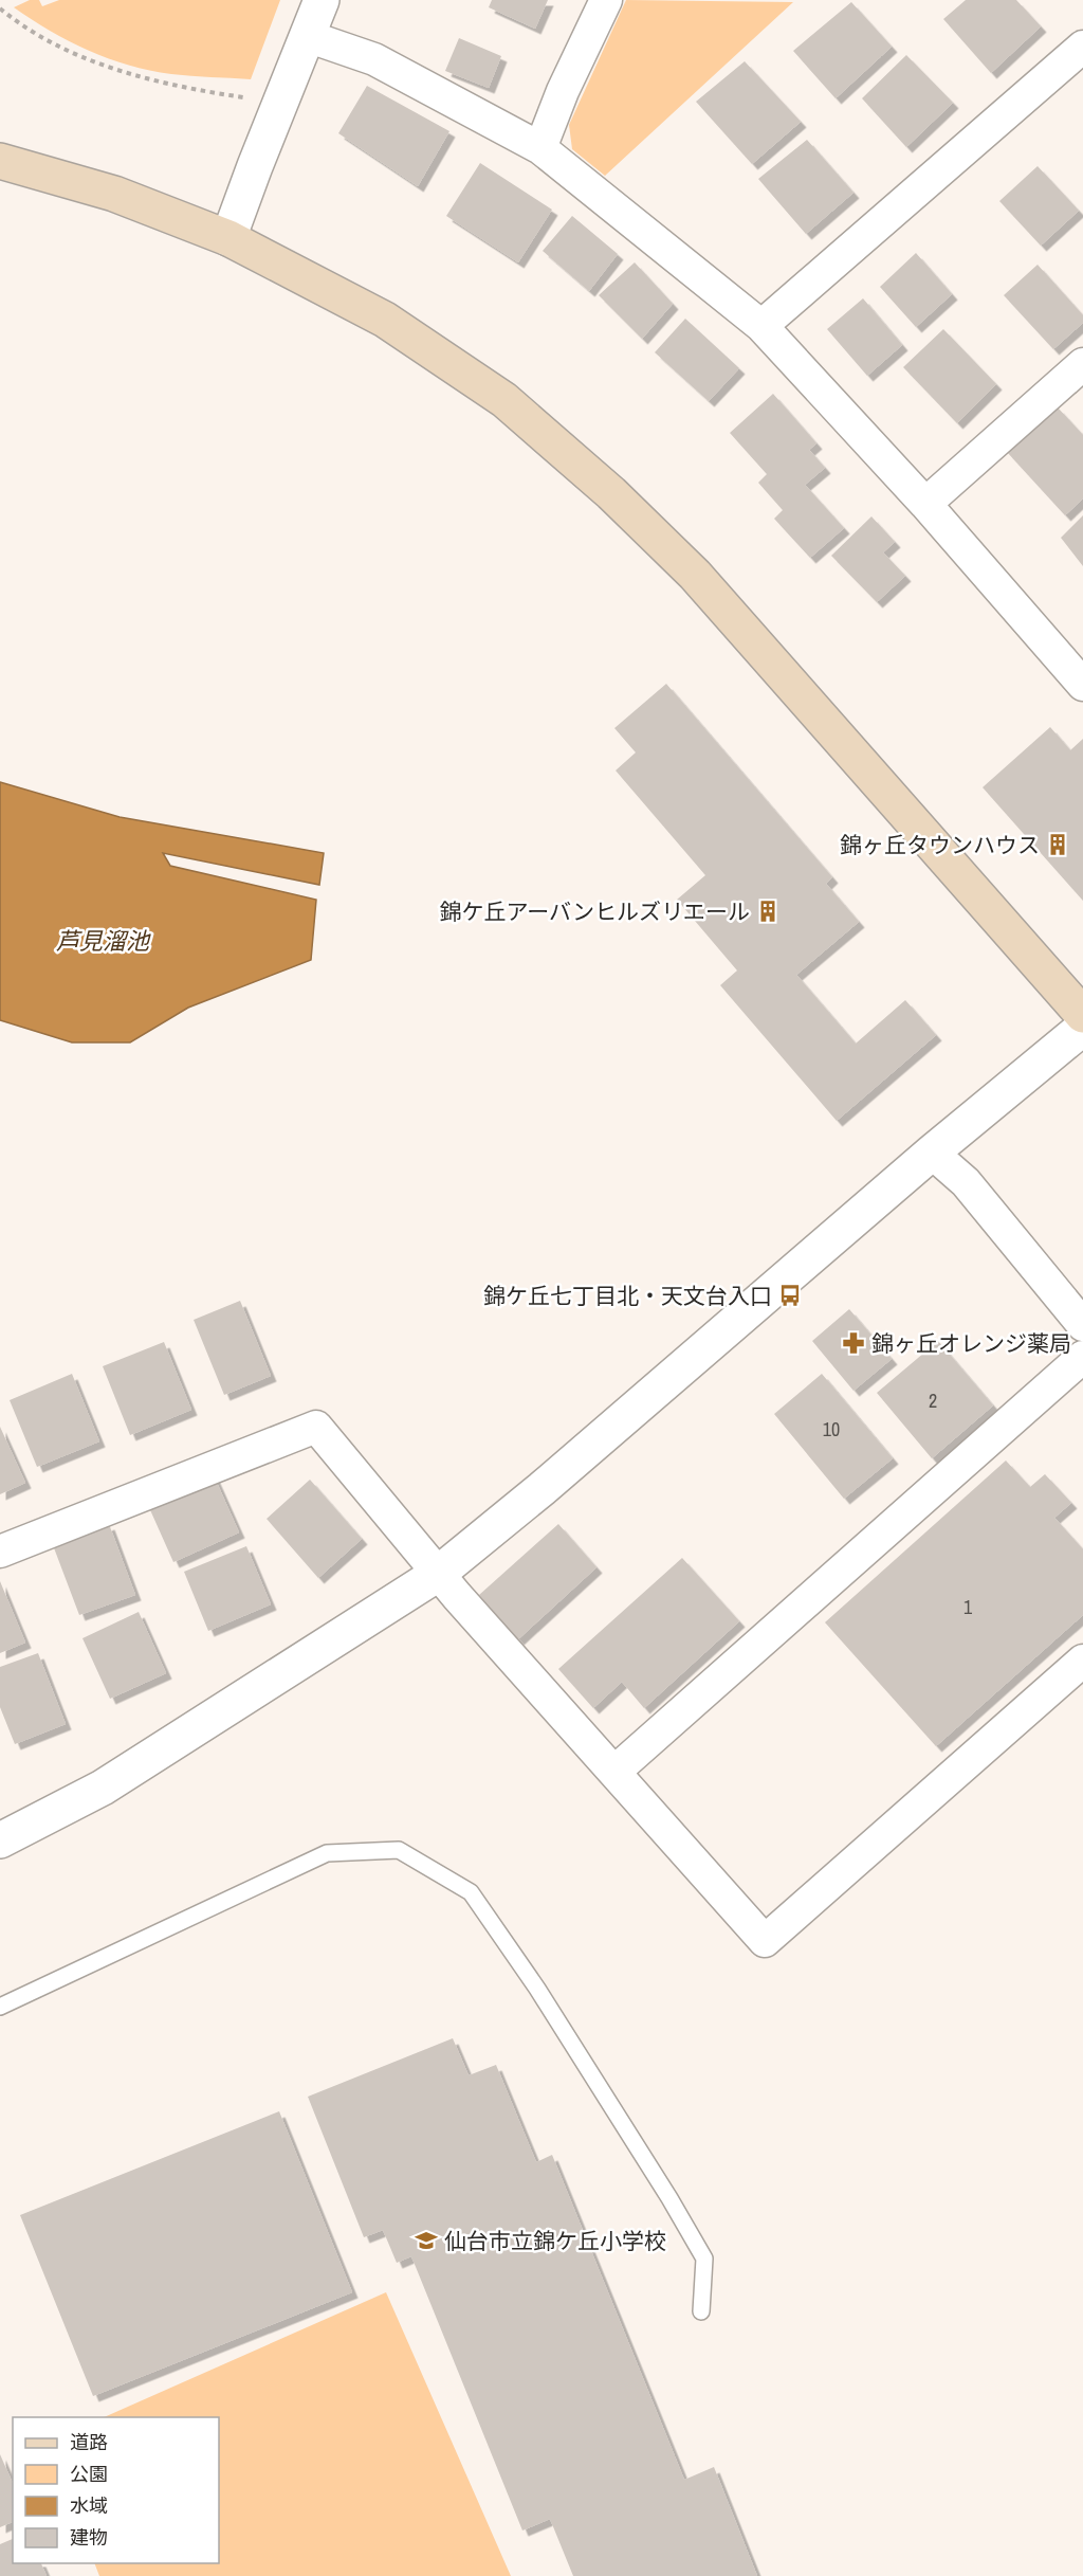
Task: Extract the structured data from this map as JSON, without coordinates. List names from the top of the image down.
{
  "water": ["芦見溜池"],
  "places": {
    "building": ["錦ヶ丘タウンハウス", "錦ケ丘アーバンヒルズリエール"],
    "bus stop": ["錦ケ丘七丁目北・天文台入口"],
    "pharmacy": ["錦ヶ丘オレンジ薬局"],
    "school or university": ["仙台市立錦ケ丘小学校"]
  },
  "house_numbers": ["2", "10", "1"],
  "legend": [
    "道路",
    "公園",
    "水域",
    "建物"
  ]
}
